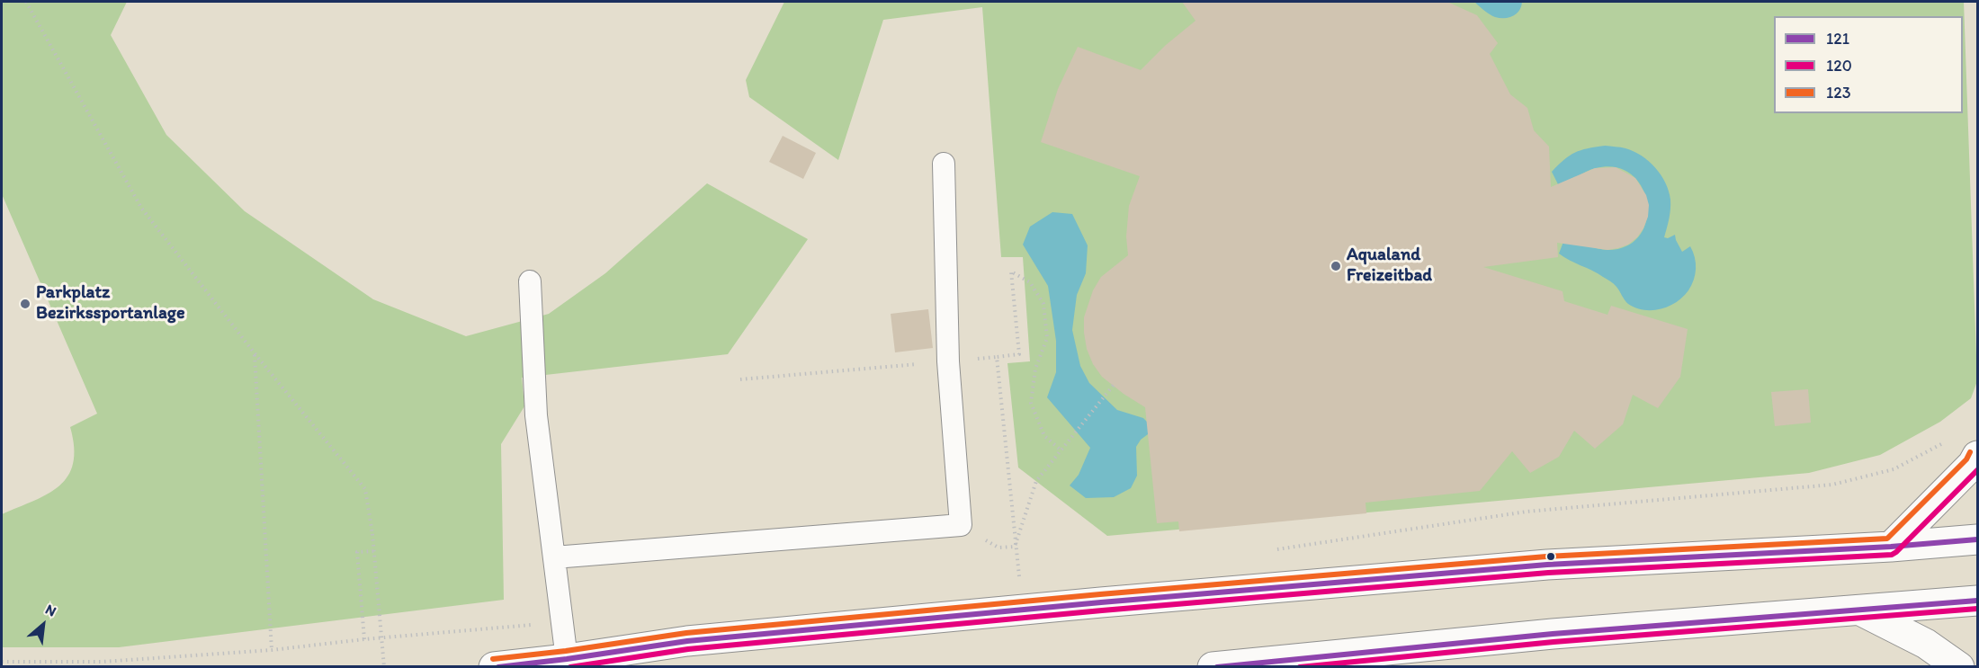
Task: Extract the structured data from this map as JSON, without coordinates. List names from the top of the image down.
{
  "places": ["Aqualand Freizeitbad", "Parkplatz Bezirkssportanlage"],
  "lines": ["transit line 123", "transit line 120", "transit line 121"],
  "legend": ["121", "120", "123"],
  "north": "top right"
}
